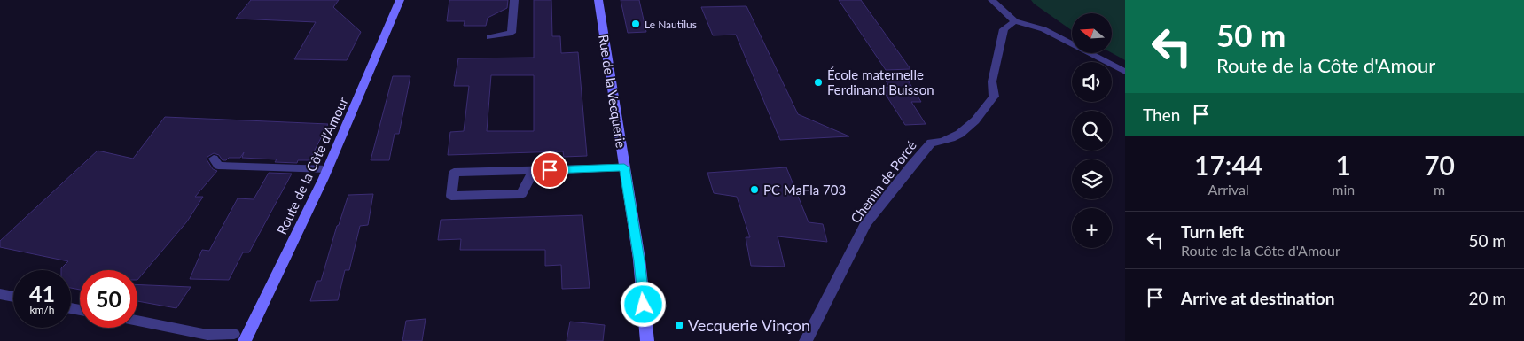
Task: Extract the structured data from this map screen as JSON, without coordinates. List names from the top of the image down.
{
  "streets": {
    "main road": ["Rue de la Vecquerie", "Route de la Côte d'Amour"],
    "street": ["Chemin de Porcé"]
  },
  "places": {
    "other": ["Le Nautilus", "École maternelle Ferdinand Buisson", "PC MaFla 703"],
    "transit": ["Vecquerie Vinçon"]
  },
  "north": "left",
  "page": {
    "turn": ["50 m", "Route de la Côte d'Amour"],
    "map_buttons": "+",
    "then": "Then",
    "eta": [
      "17:44",
      "Arrival",
      "1",
      "min",
      "70",
      "m"
    ],
    "list": [
      {
        "name": "Turn left",
        "note": "Route de la Côte d'Amour",
        "value": "50 m"
      },
      {
        "name": "Arrive at destination",
        "value": "20 m"
      }
    ],
    "speed": "41 km/h",
    "limit": "50"
  }
}
